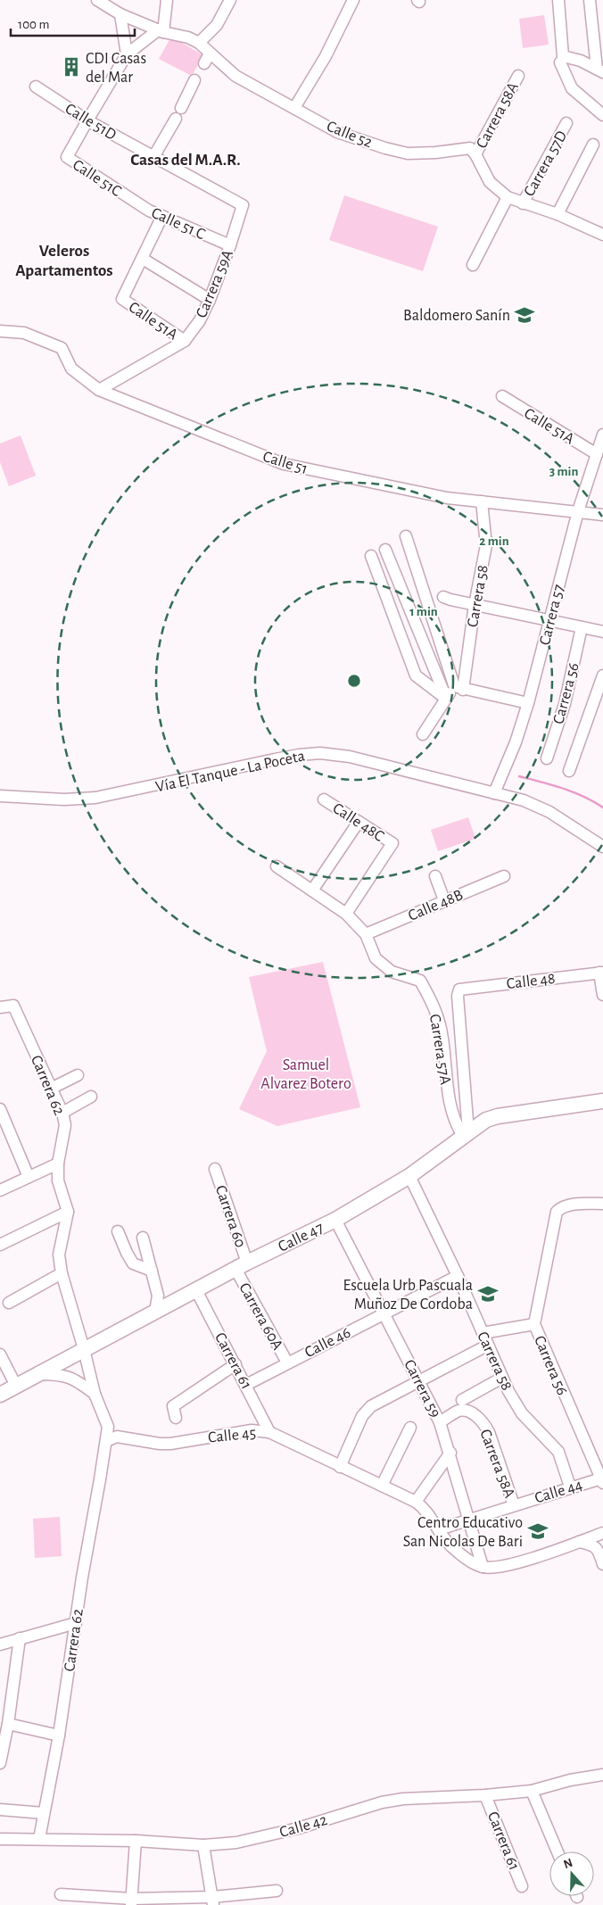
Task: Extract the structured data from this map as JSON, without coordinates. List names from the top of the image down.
{
  "streets": {
    "main road": ["Calle 47"],
    "street": [
      "Carrera 58A",
      "Calle 51D",
      "Calle 52",
      "Carrera 57D",
      "Calle 51C",
      "Calle 51 C",
      "Carrera 59A",
      "Calle 51A",
      "Calle 51",
      "Carrera 58",
      "Carrera 57",
      "Carrera 56",
      "Vía El Tanque - La Poceta",
      "Calle 48C",
      "Calle 48B",
      "Calle 48",
      "Carrera 57A",
      "Carrera 62",
      "Carrera 60",
      "Carrera 60A",
      "Calle 46",
      "Carrera 61",
      "Carrera 59",
      "Calle 45",
      "Calle 44",
      "Calle 42"
    ]
  },
  "crossings": [
    ["Carrera 58A", "Calle 52"],
    ["Carrera 58A", "Calle 44"],
    ["Calle 51D", "Calle 51C"],
    ["Calle 51D", "Carrera 59A"],
    ["Calle 51C", "Calle 51 C"],
    ["Calle 51 C", "Carrera 59A"],
    ["Carrera 59A", "Calle 51A"],
    ["Carrera 59A", "Calle 51"],
    ["Calle 51A", "Carrera 57"],
    ["Calle 51", "Carrera 58"],
    ["Calle 51", "Carrera 57"],
    ["Carrera 58", "Calle 47"],
    ["Carrera 58", "Calle 46"],
    ["Carrera 58", "Calle 44"],
    ["Carrera 57", "Vía El Tanque - La Poceta"],
    ["Carrera 56", "Calle 44"],
    ["Calle 48C", "Carrera 57A"],
    ["Calle 48B", "Carrera 57A"],
    ["Calle 48", "Carrera 57A"],
    ["Calle 48", "Calle 47"],
    ["Carrera 57A", "Calle 47"],
    ["Carrera 62", "Calle 47"],
    ["Carrera 62", "Calle 45"],
    ["Carrera 62", "Calle 42"],
    ["Carrera 60", "Calle 47"],
    ["Carrera 60", "Carrera 60A"],
    ["Calle 47", "Carrera 60A"],
    ["Calle 47", "Carrera 61"],
    ["Calle 47", "Carrera 59"],
    ["Carrera 60A", "Calle 46"],
    ["Calle 46", "Carrera 61"],
    ["Calle 46", "Carrera 59"],
    ["Carrera 61", "Calle 45"],
    ["Carrera 61", "Calle 42"],
    ["Carrera 59", "Calle 45"],
    ["Carrera 59", "Calle 44"],
    ["Calle 45", "Calle 44"]
  ],
  "districts": ["Casas del M.A.R.", "Veleros Apartamentos"],
  "parks": ["Samuel Alvarez Botero"],
  "places": {
    "building": ["CDI Casas del Mar"],
    "school or university": ["Baldomero Sanín", "Escuela Urb Pascuala Muñoz De Cordoba", "Centro Educativo San Nicolas De Bari"]
  },
  "scale_bar": "100 m",
  "north": "top",
  "rings": ["3 min", "2 min", "1 min"]
}
